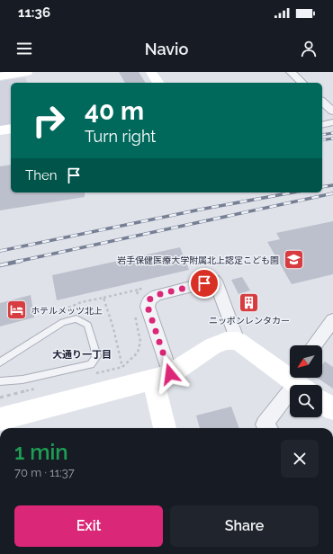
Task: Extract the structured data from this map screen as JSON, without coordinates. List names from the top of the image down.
{
  "districts": ["大通り一丁目"],
  "places": {
    "school or university": ["岩手保健医療大学附属北上認定こども園"],
    "building": ["ニッポンレンタカー"],
    "hotel": ["ホテルメッツ北上"]
  },
  "north": "bottom left",
  "page": {
    "status": "11:36",
    "header": "Navio",
    "turn": ["40 m", "Turn right"],
    "then": "Then",
    "heading": ["1 min", "70 m · 11:37"],
    "buttons": ["Exit", "Share"]
  }
}
